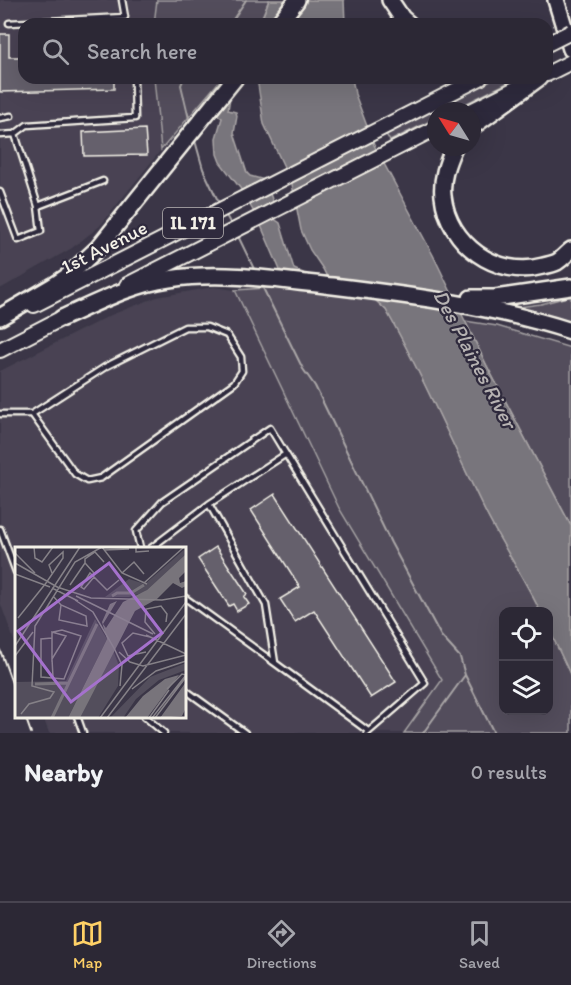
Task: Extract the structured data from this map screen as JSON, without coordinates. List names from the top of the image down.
{
  "streets": {
    "main road": ["IL 171", "1st Avenue"]
  },
  "water": ["Des Plaines River"],
  "north": "top left",
  "page": {
    "search": "Search here",
    "heading": ["Nearby", "0 results"],
    "nav": ["Map", "Directions", "Saved"]
  }
}
